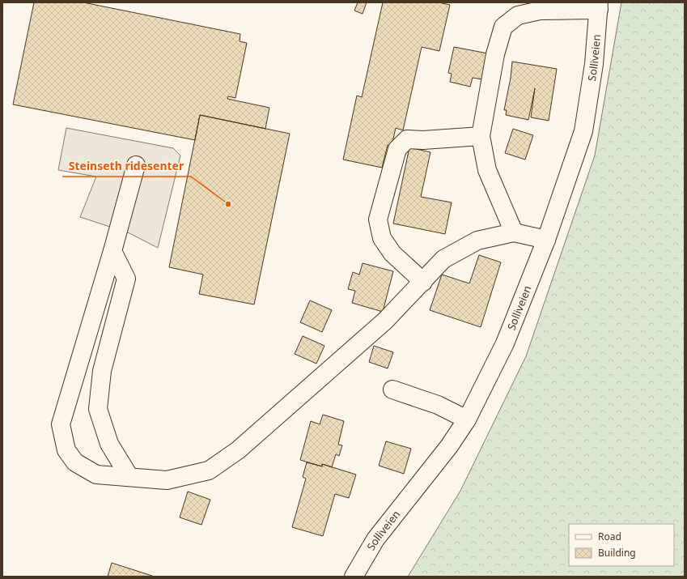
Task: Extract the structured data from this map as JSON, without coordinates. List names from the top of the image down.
{
  "streets": {
    "street": ["Solliveien"]
  },
  "places": ["Steinseth ridesenter"],
  "legend": ["Road", "Building"]
}
